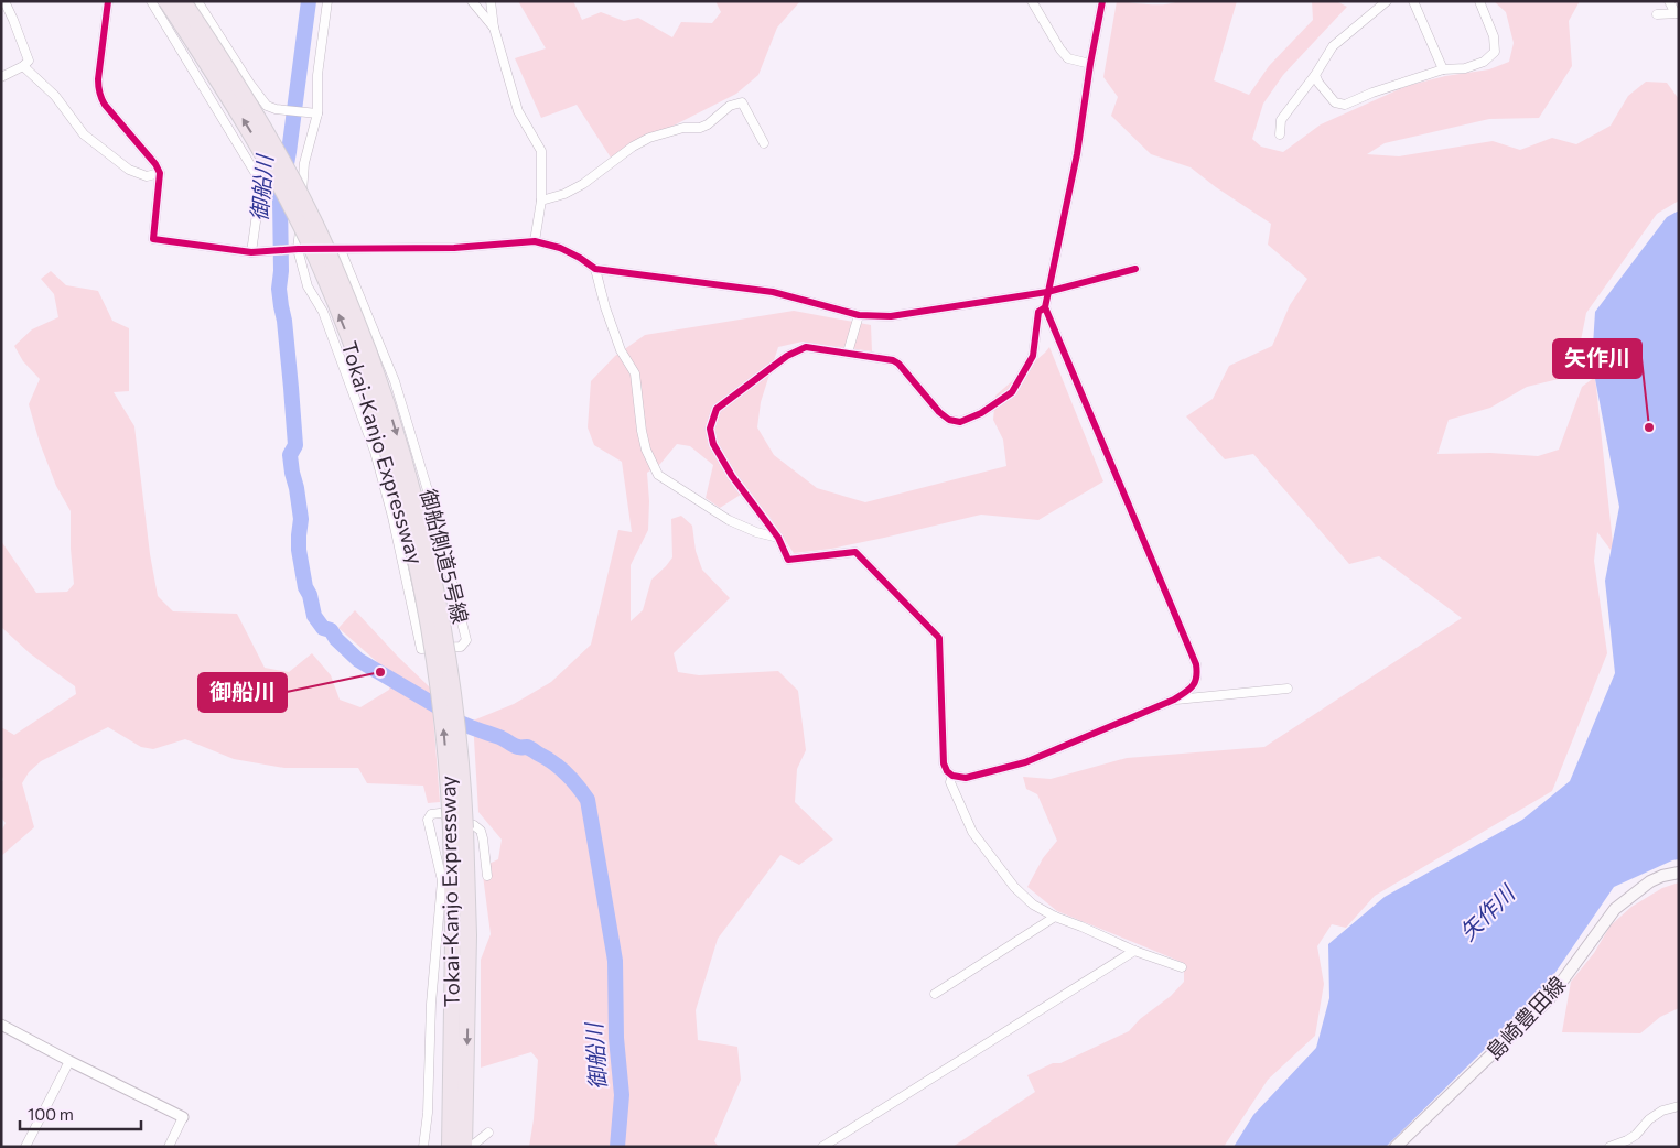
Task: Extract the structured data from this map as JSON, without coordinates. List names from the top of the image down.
{
  "streets": {
    "highway": ["Tokai-Kanjo Expressway"],
    "main road": ["島崎豊田線"],
    "street": ["御船側道5号線"]
  },
  "water": ["御船川", "矢作川"],
  "places": ["矢作川", "御船川"],
  "scale_bar": "100 m"
}
